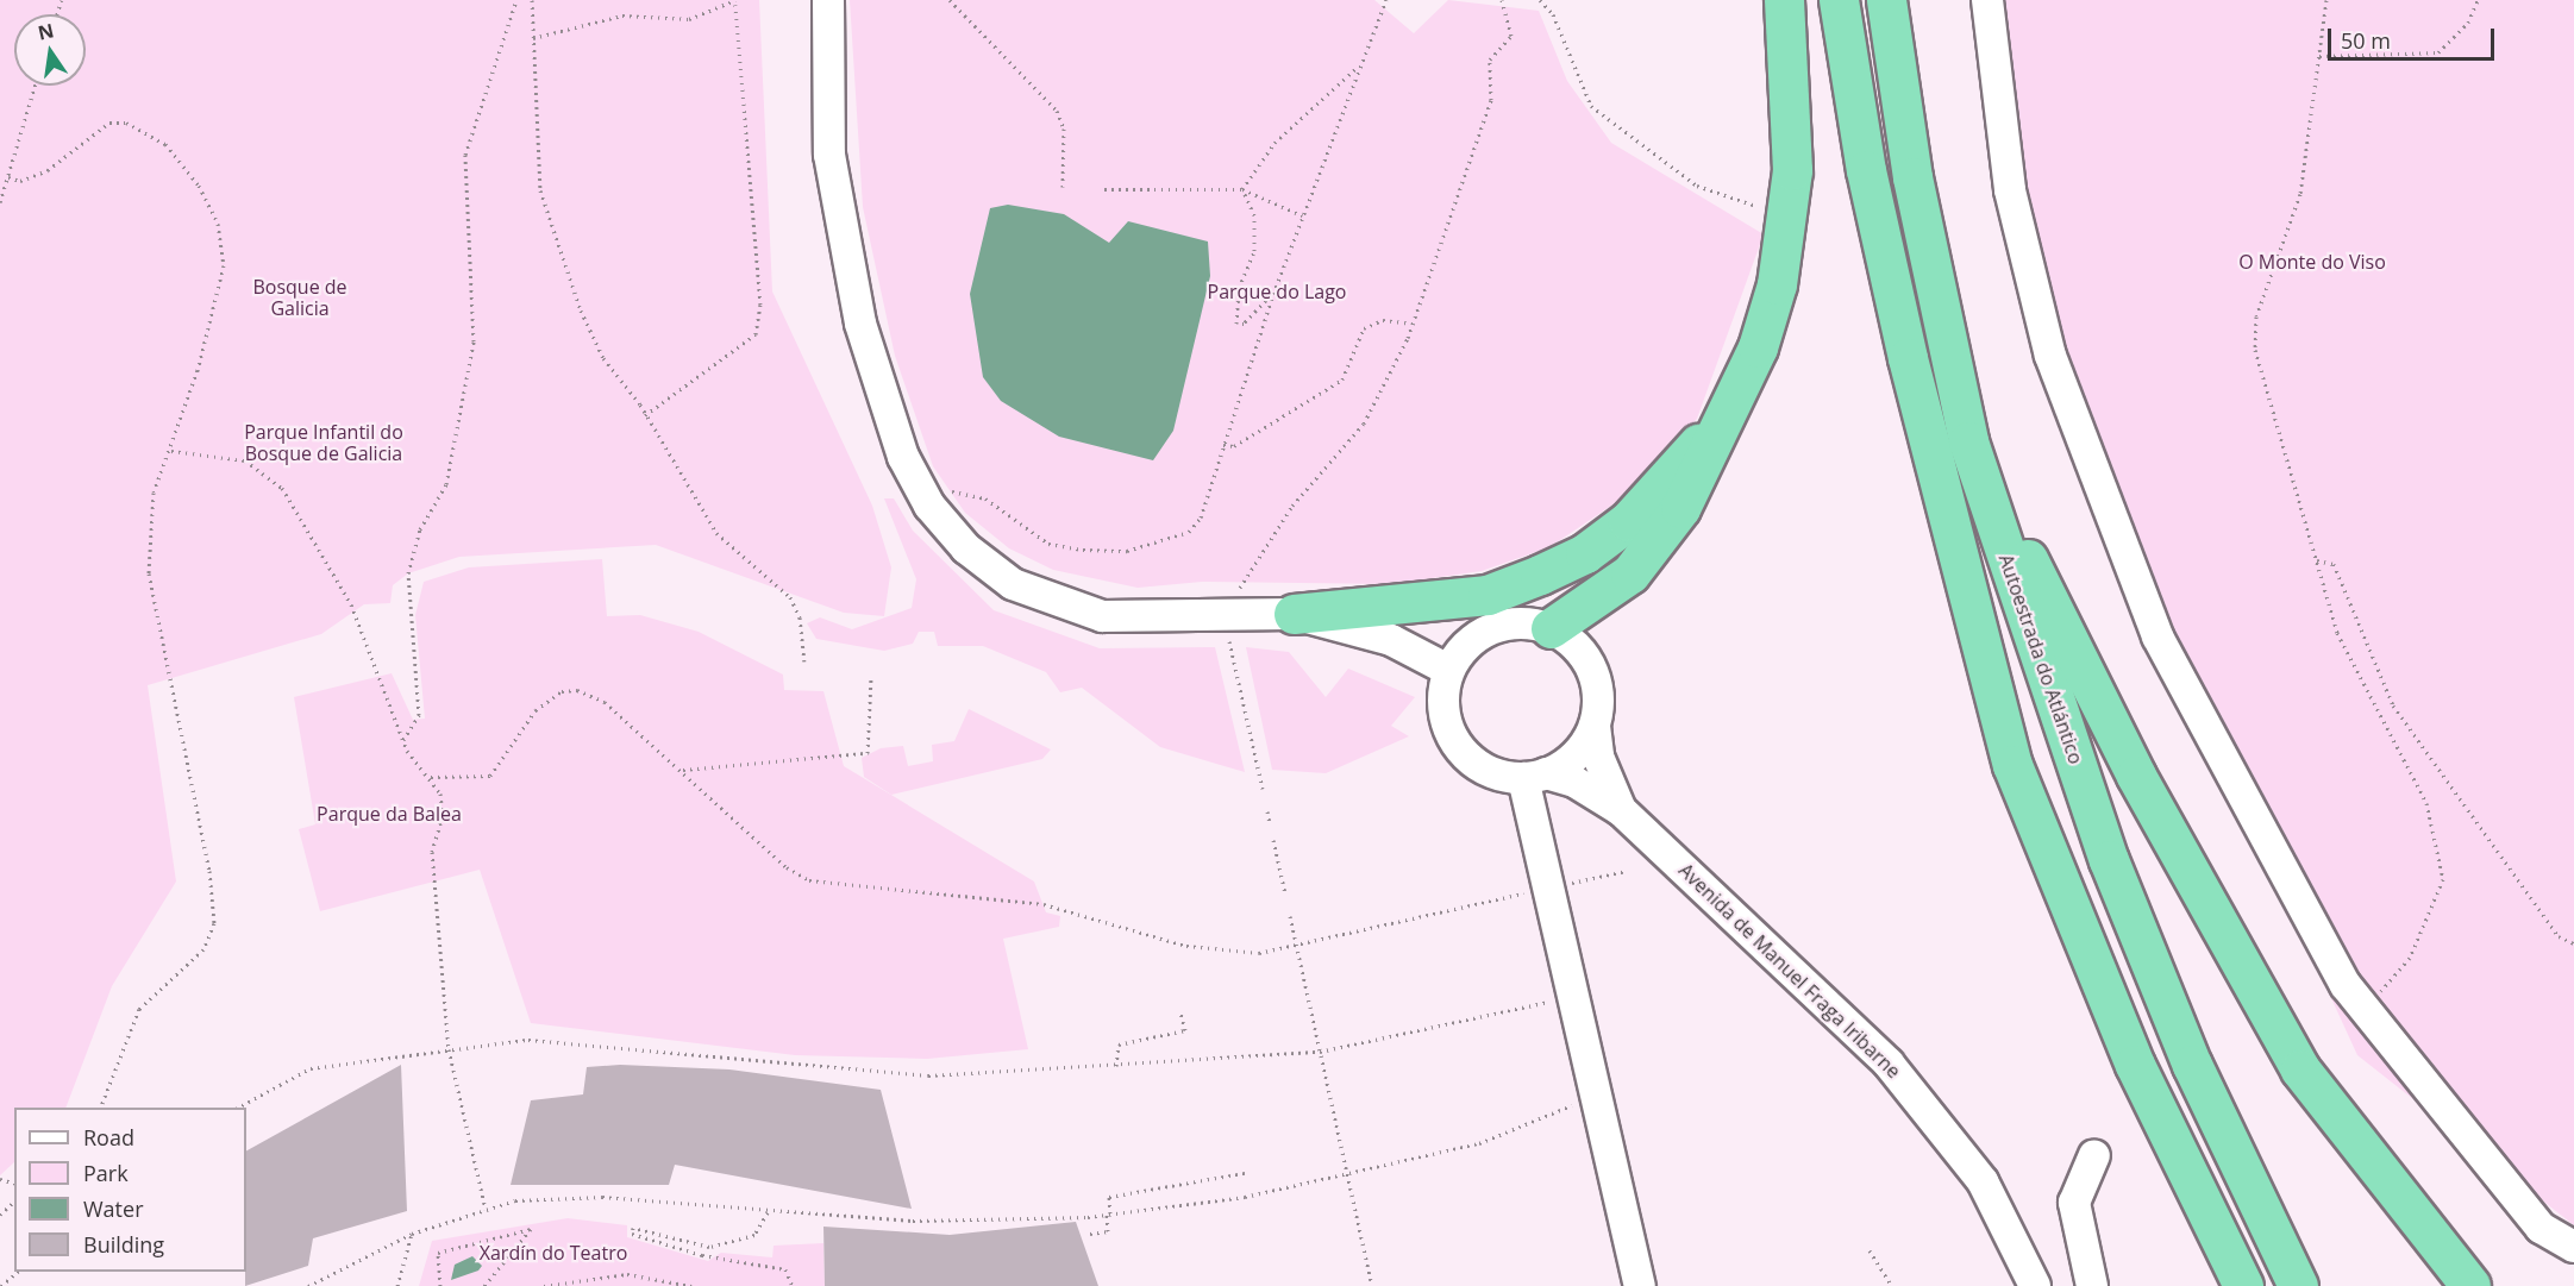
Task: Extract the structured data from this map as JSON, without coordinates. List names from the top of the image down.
{
  "streets": {
    "highway": ["Autoestrada do Atlántico"],
    "street": ["Avenida de Manuel Fraga Iribarne"]
  },
  "parks": [
    "O Monte do Viso",
    "Bosque de Galicia",
    "Parque do Lago",
    "Parque Infantil do Bosque de Galicia",
    "Parque da Balea",
    "Xardín do Teatro"
  ],
  "legend": [
    "Road",
    "Park",
    "Water",
    "Building"
  ],
  "scale_bar": "50 m",
  "north": "top"
}
